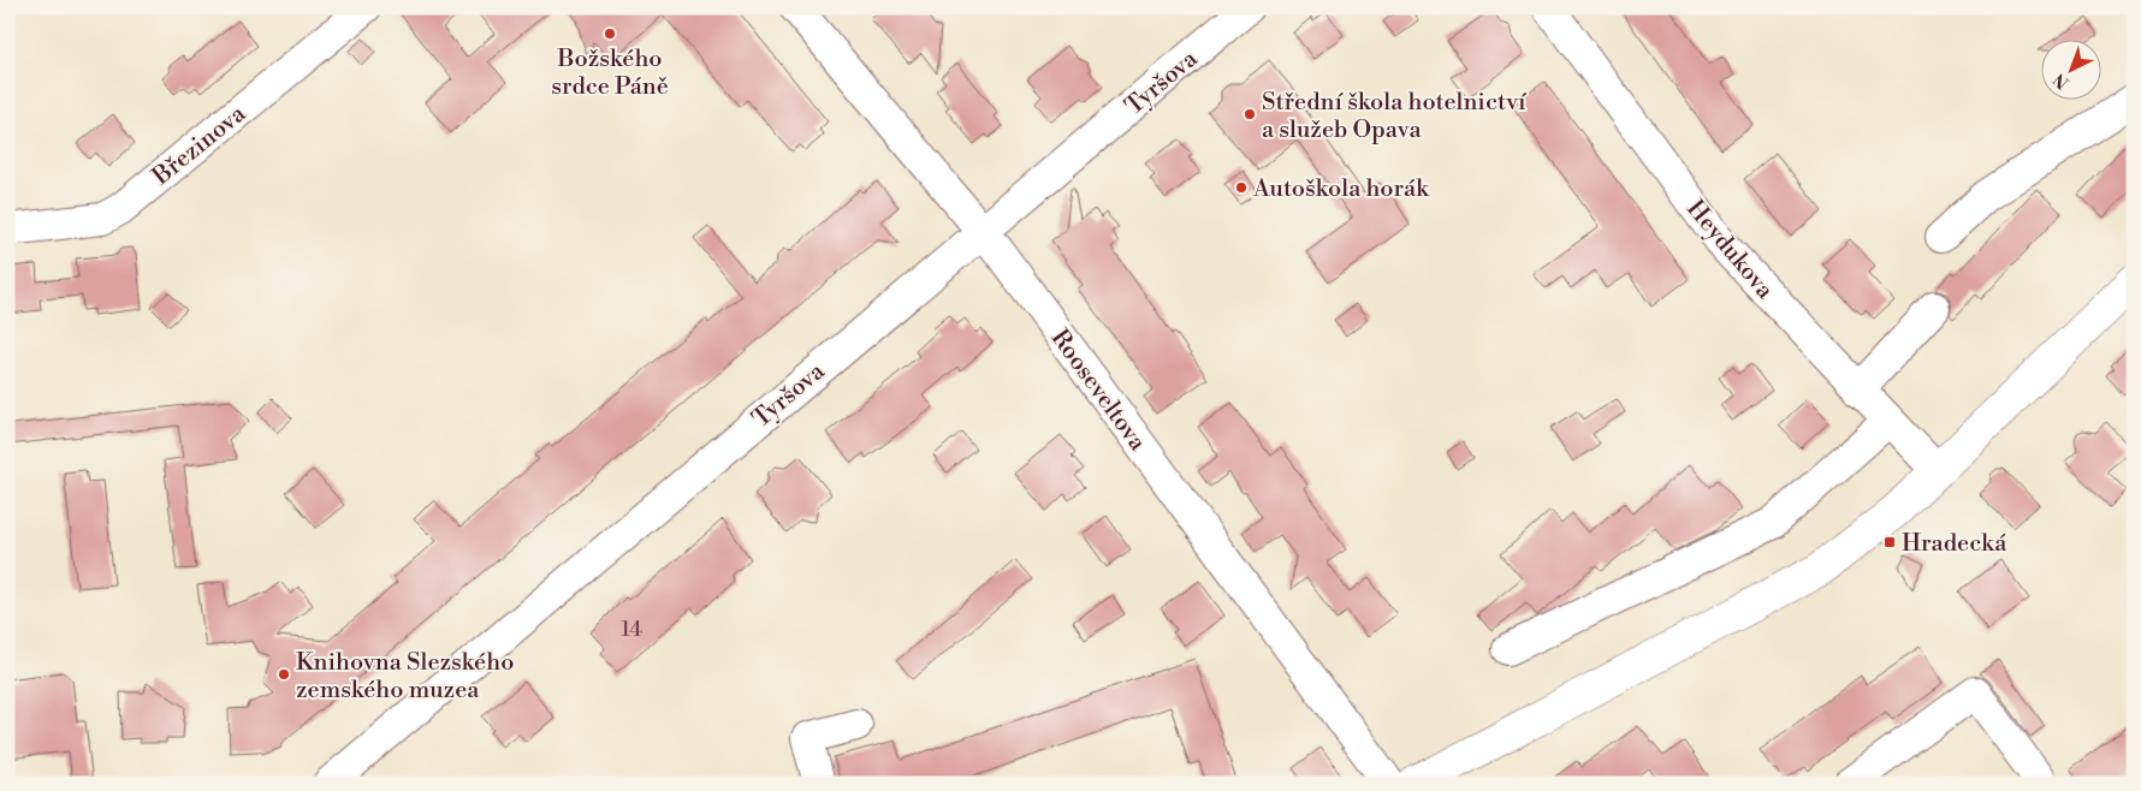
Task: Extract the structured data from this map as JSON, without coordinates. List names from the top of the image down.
{
  "streets": {
    "street": [
      "Tyršova",
      "Březinova",
      "Heydukova",
      "Rooseveltova"
    ]
  },
  "crossings": [
    ["Tyršova", "Rooseveltova"]
  ],
  "places": {
    "other": [
      "Božského srdce Páně",
      "Střední škola hotelnictví a služeb Opava",
      "Autoškola horák",
      "Knihovna Slezského zemského muzea"
    ],
    "transit": ["Hradecká"]
  },
  "house_numbers": ["14"],
  "north": "bottom left"
}
